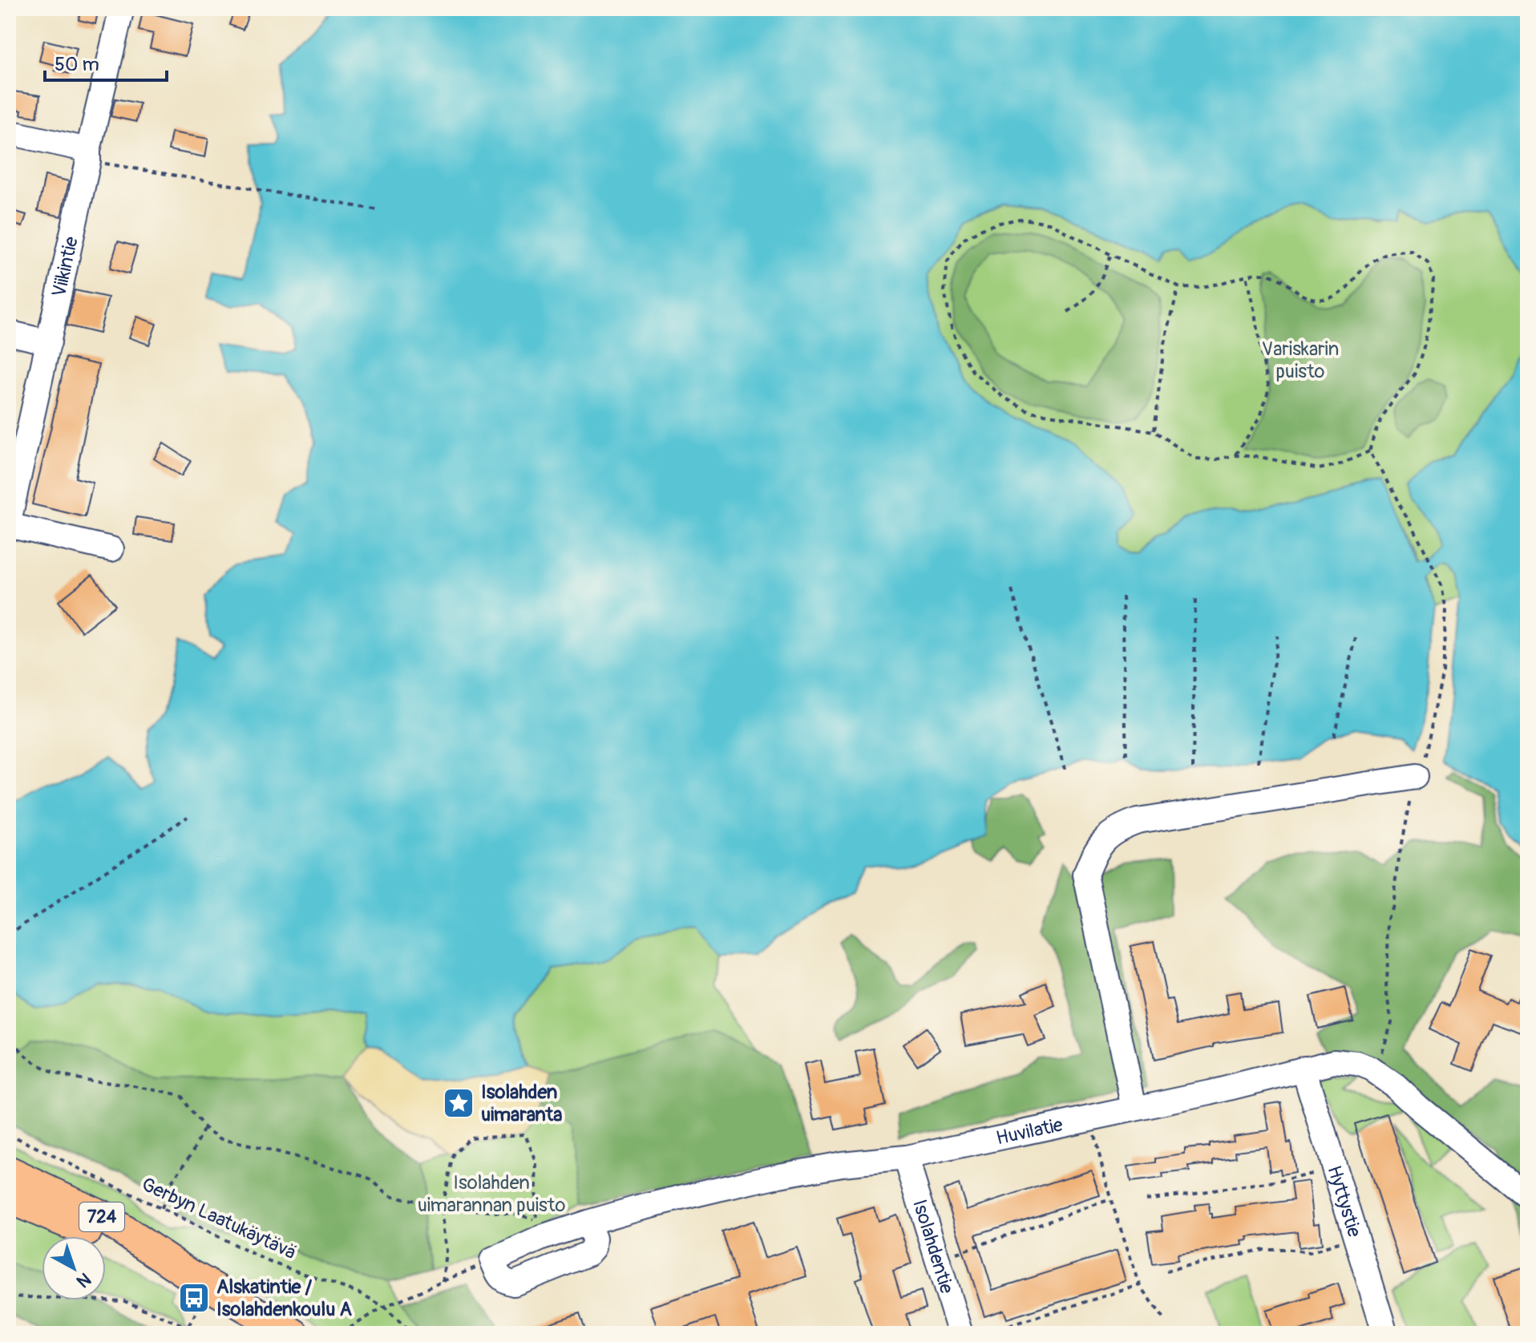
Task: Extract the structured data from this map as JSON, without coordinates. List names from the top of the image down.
{
  "streets": {
    "main road": ["724"],
    "street": [
      "Viikintie",
      "Huvilatie",
      "Hyttystie",
      "Isolahdentie"
    ],
    "path": ["Gerbyn Laatukäytävä"]
  },
  "crossings": [
    ["Huvilatie", "Hyttystie"],
    ["Huvilatie", "Isolahdentie"]
  ],
  "parks": ["Variskarin puisto", "Isolahden uimarannan puisto"],
  "places": {
    "place": ["Isolahden uimaranta"],
    "bus stop": ["Alskatintie / Isolahdenkoulu A"]
  },
  "scale_bar": "50 m",
  "north": "bottom right"
}
